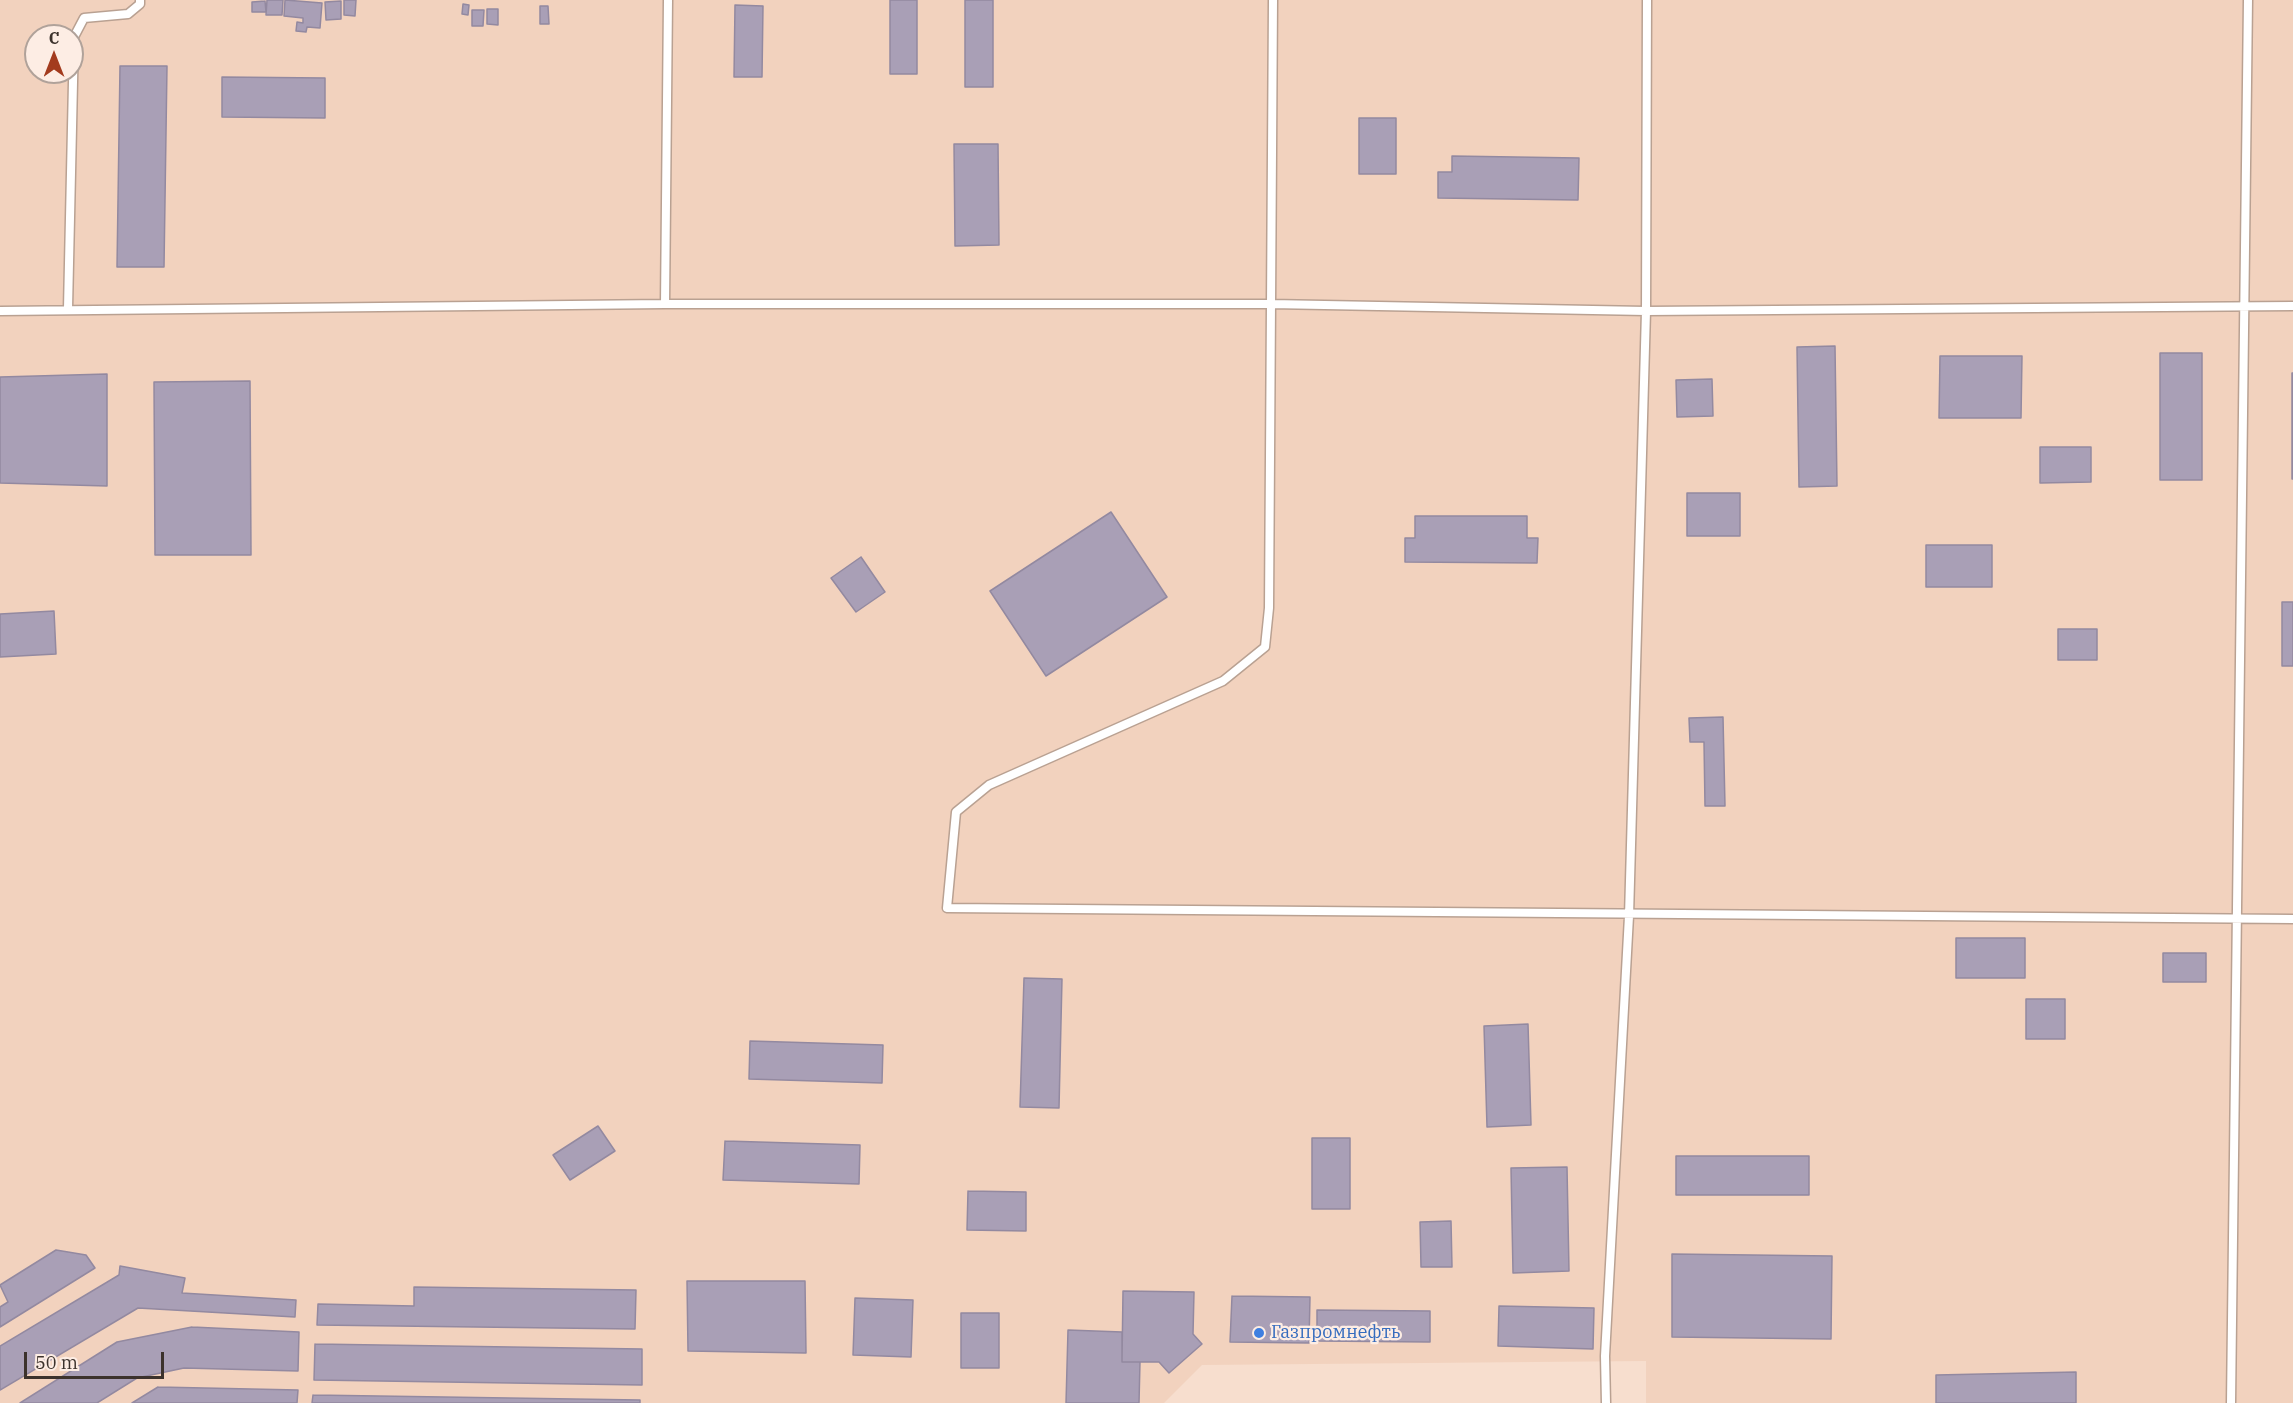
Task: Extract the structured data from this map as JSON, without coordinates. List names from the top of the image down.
{
  "places": ["Газпромнефть"],
  "scale_bar": "50 m",
  "north": "top"
}
